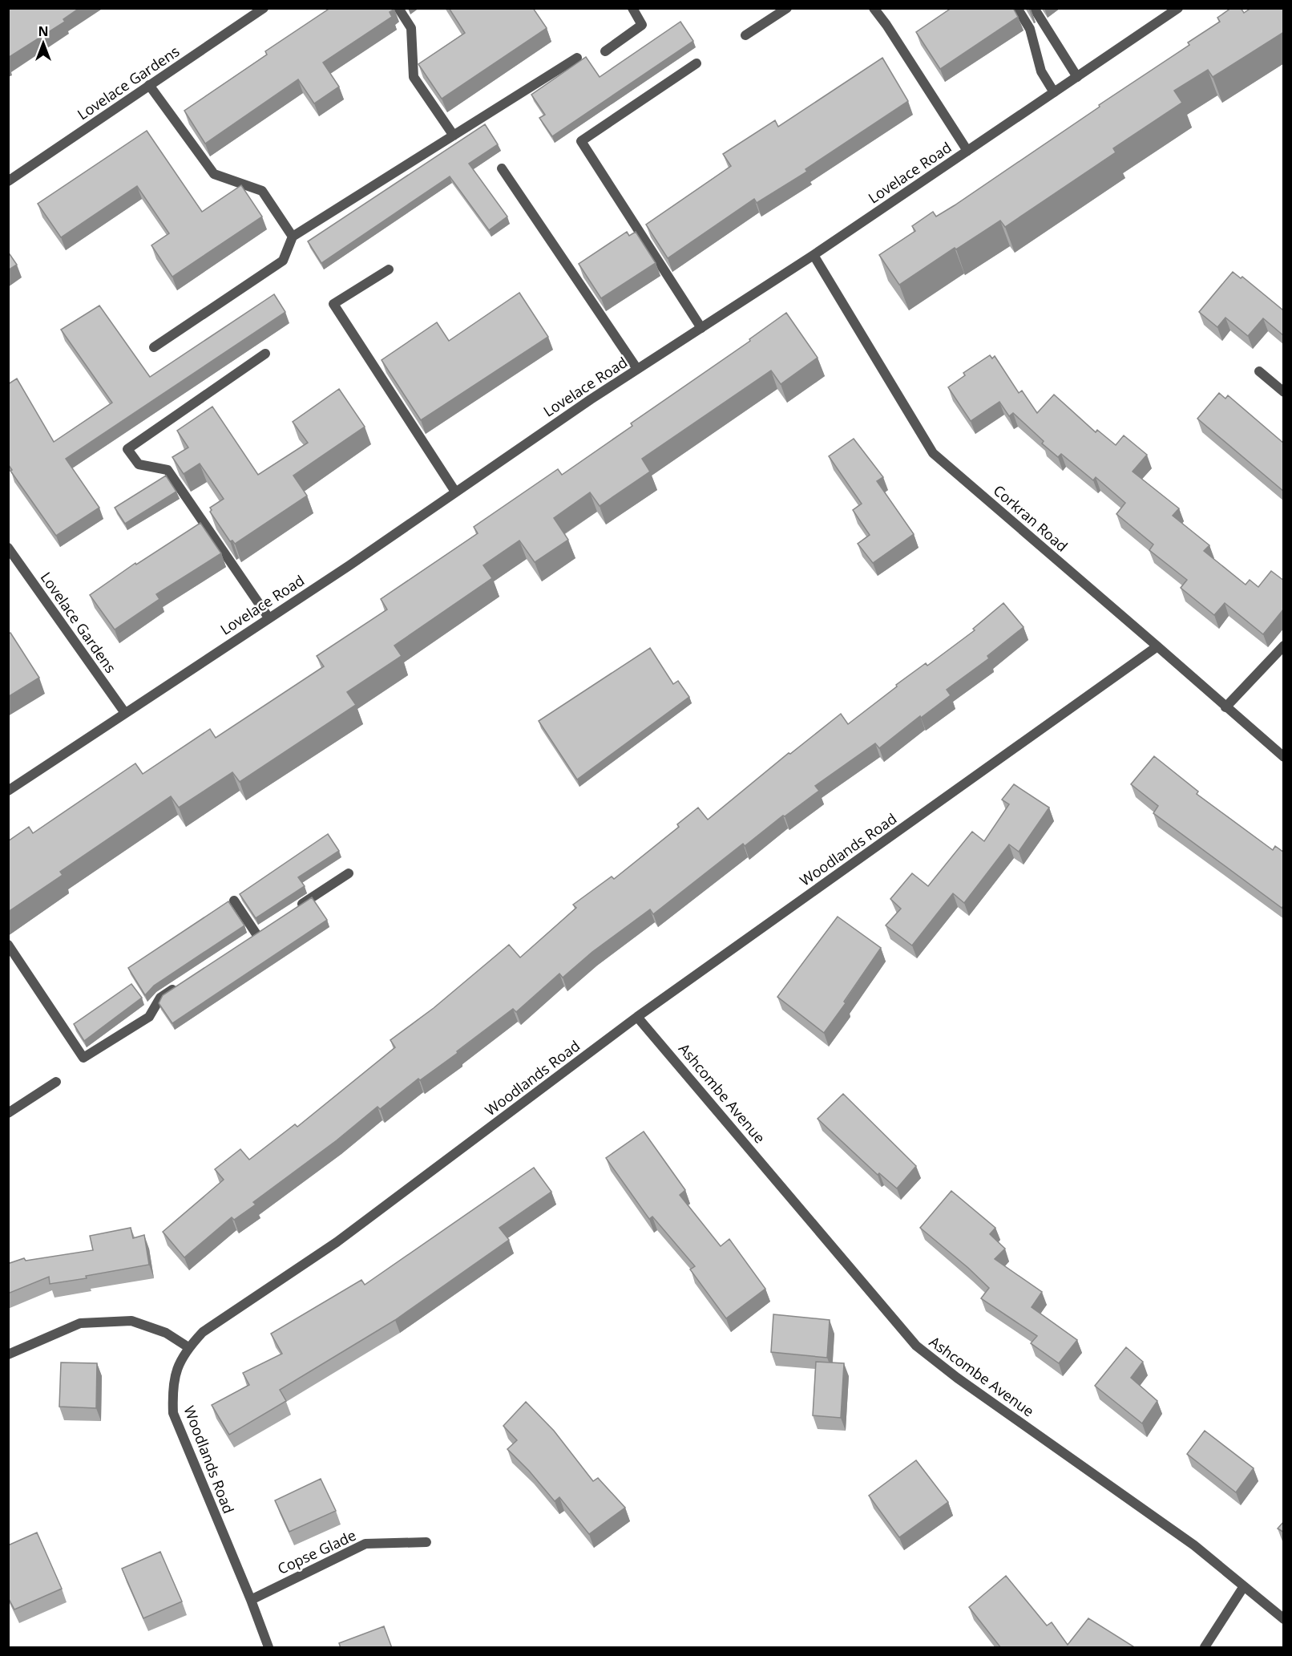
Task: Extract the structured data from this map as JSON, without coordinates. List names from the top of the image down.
{
  "streets": {
    "street": [
      "Lovelace Gardens",
      "Lovelace Road",
      "Corkran Road",
      "Woodlands Road",
      "Ashcombe Avenue",
      "Copse Glade"
    ]
  },
  "crossings": [
    ["Lovelace Gardens", "Lovelace Road"],
    ["Lovelace Road", "Corkran Road"],
    ["Corkran Road", "Woodlands Road"],
    ["Woodlands Road", "Ashcombe Avenue"],
    ["Woodlands Road", "Copse Glade"]
  ],
  "north": "top"
}
